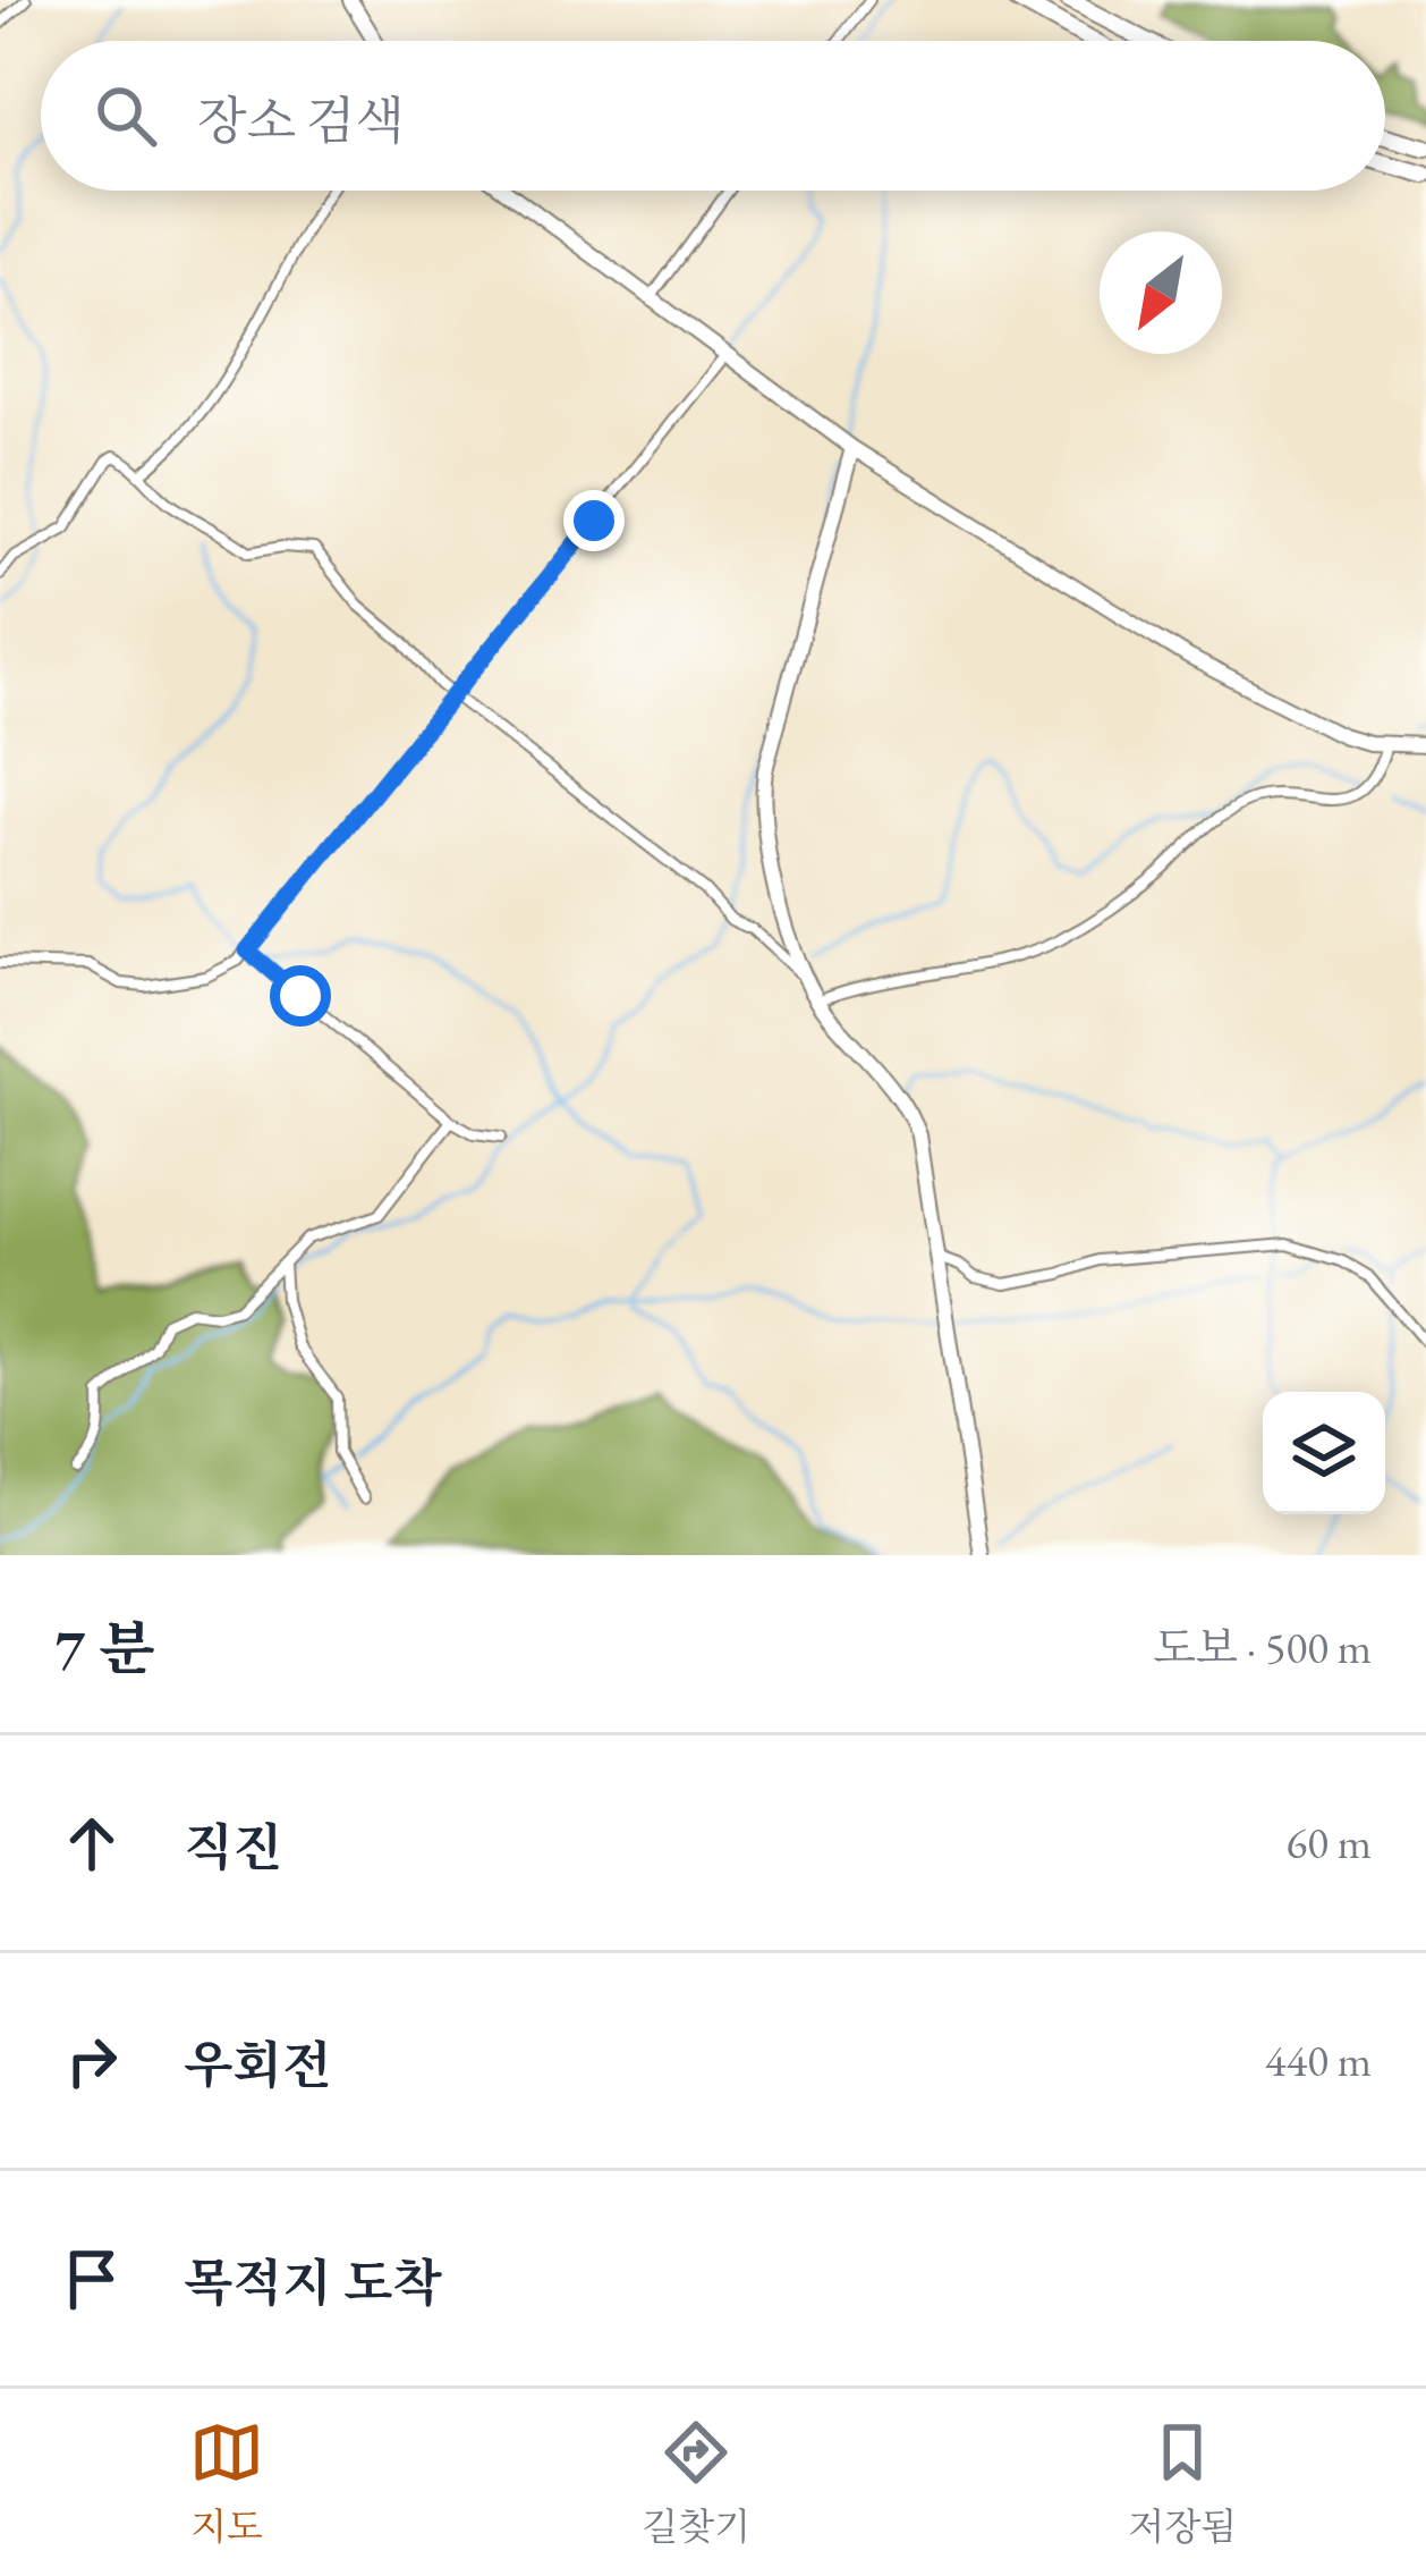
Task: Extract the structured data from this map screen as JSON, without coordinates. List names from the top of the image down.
{
  "north": "bottom left",
  "page": {
    "search": "장소 검색",
    "heading": ["7 분", "도보 · 500 m"],
    "list": [
      ["직진", "60 m"],
      ["우회전", "440 m"],
      "목적지 도착"
    ],
    "nav": ["지도", "길찾기", "저장됨"]
  }
}
